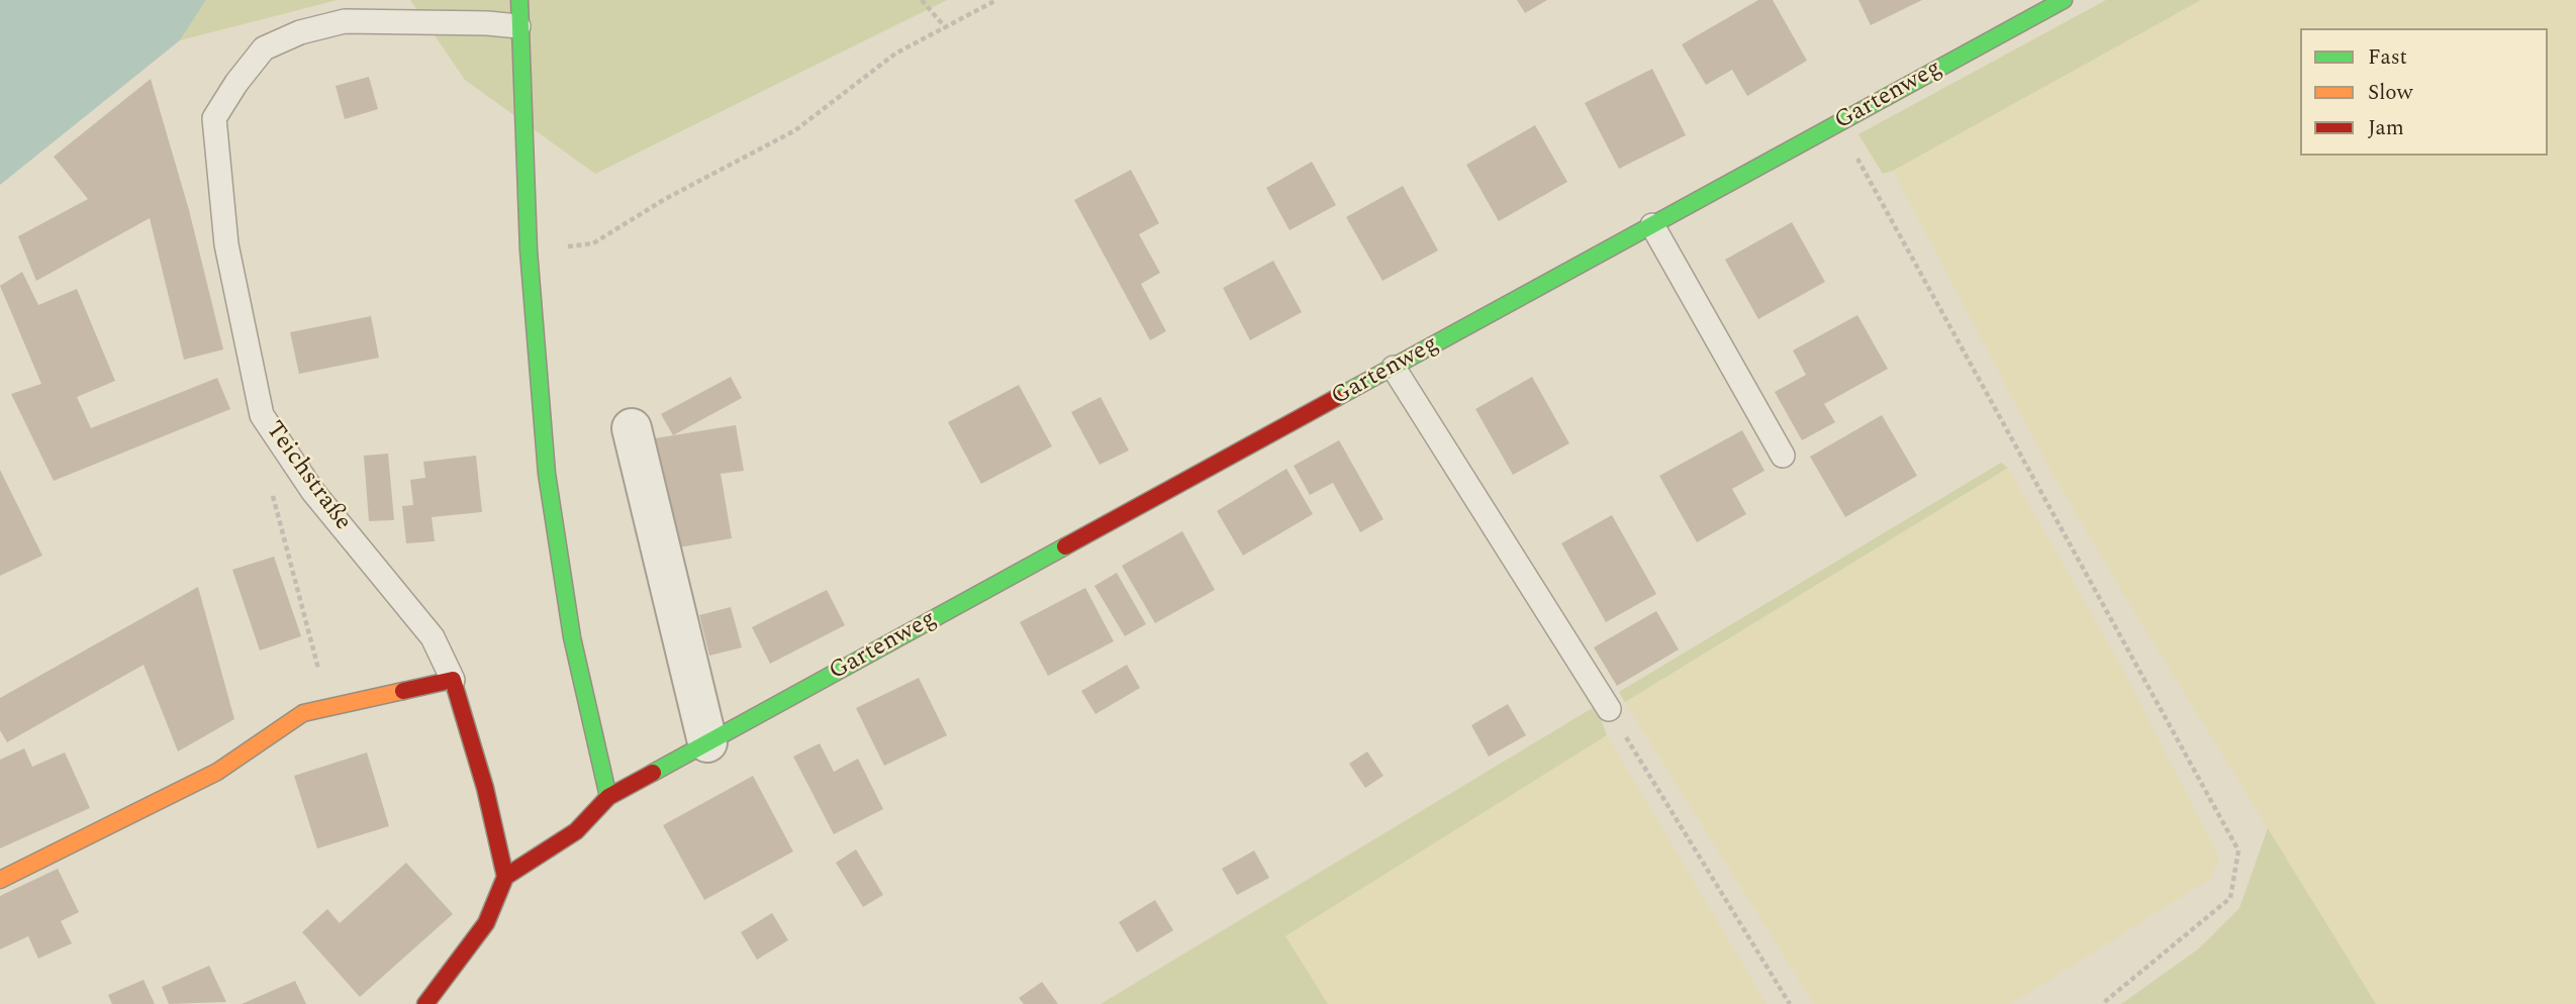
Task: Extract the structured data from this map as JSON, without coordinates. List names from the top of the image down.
{
  "streets": {
    "street": ["Gartenweg", "Teichstraße"]
  },
  "crossings": [
    ["Gartenweg", "Teichstraße"]
  ],
  "legend": ["Fast", "Slow", "Jam"]
}
